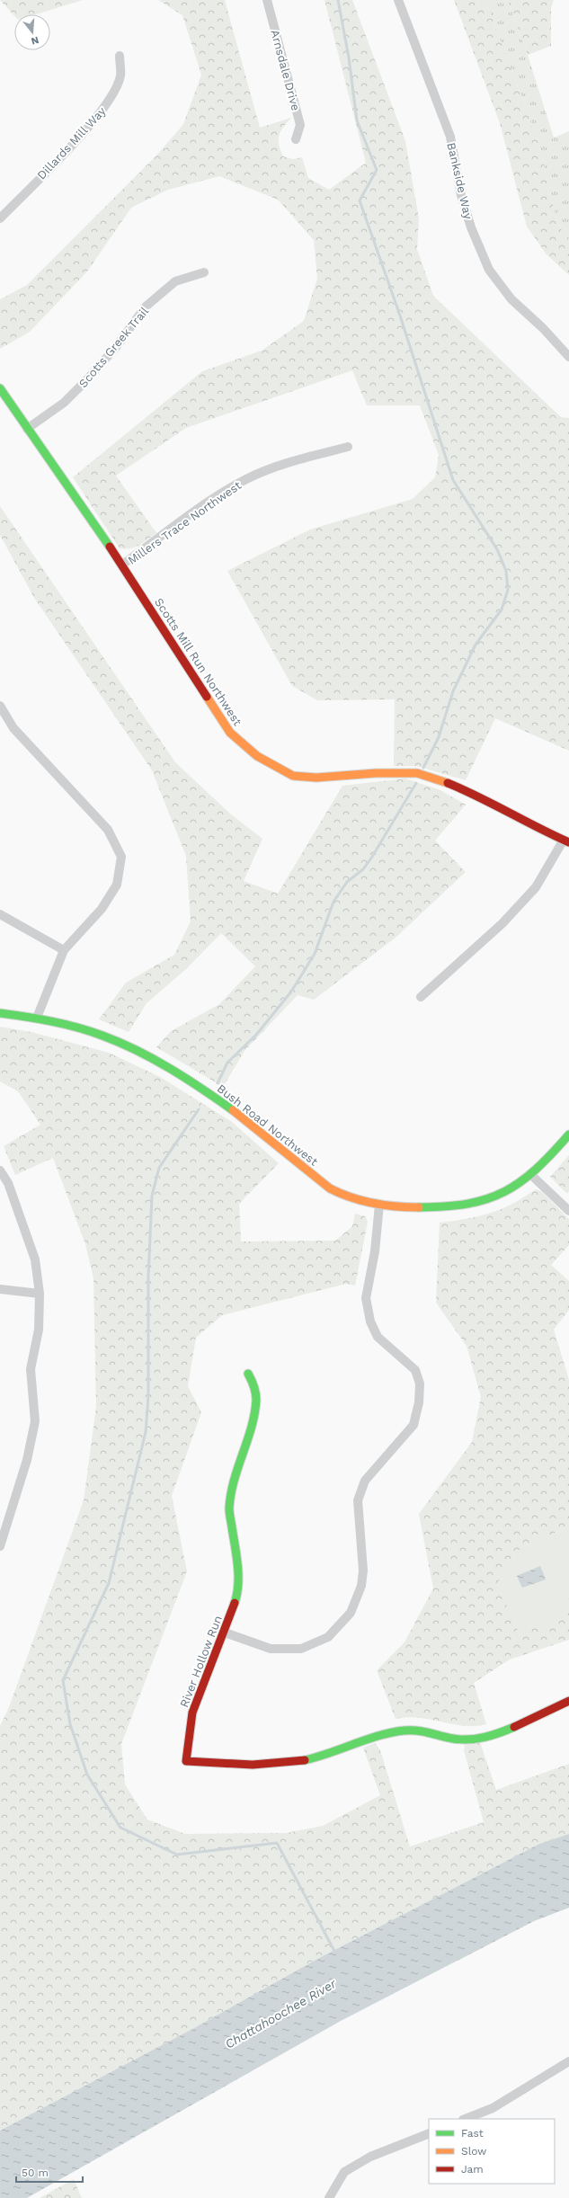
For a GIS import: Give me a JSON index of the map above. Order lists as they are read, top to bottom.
{
  "streets": {
    "street": [
      "Arnsdale Drive",
      "Dillards Mill Way",
      "Bankside Way",
      "Scotts Greek Trail",
      "Millers Trace Northwest",
      "Scotts Mill Run Northwest",
      "Bush Road Northwest",
      "River Hollow Run"
    ]
  },
  "crossings": [
    ["Scotts Greek Trail", "Scotts Mill Run Northwest"],
    ["Millers Trace Northwest", "Scotts Mill Run Northwest"]
  ],
  "water": ["Chattahoochee River"],
  "legend": ["Fast", "Slow", "Jam"],
  "scale_bar": "50 m",
  "north": "bottom"
}
